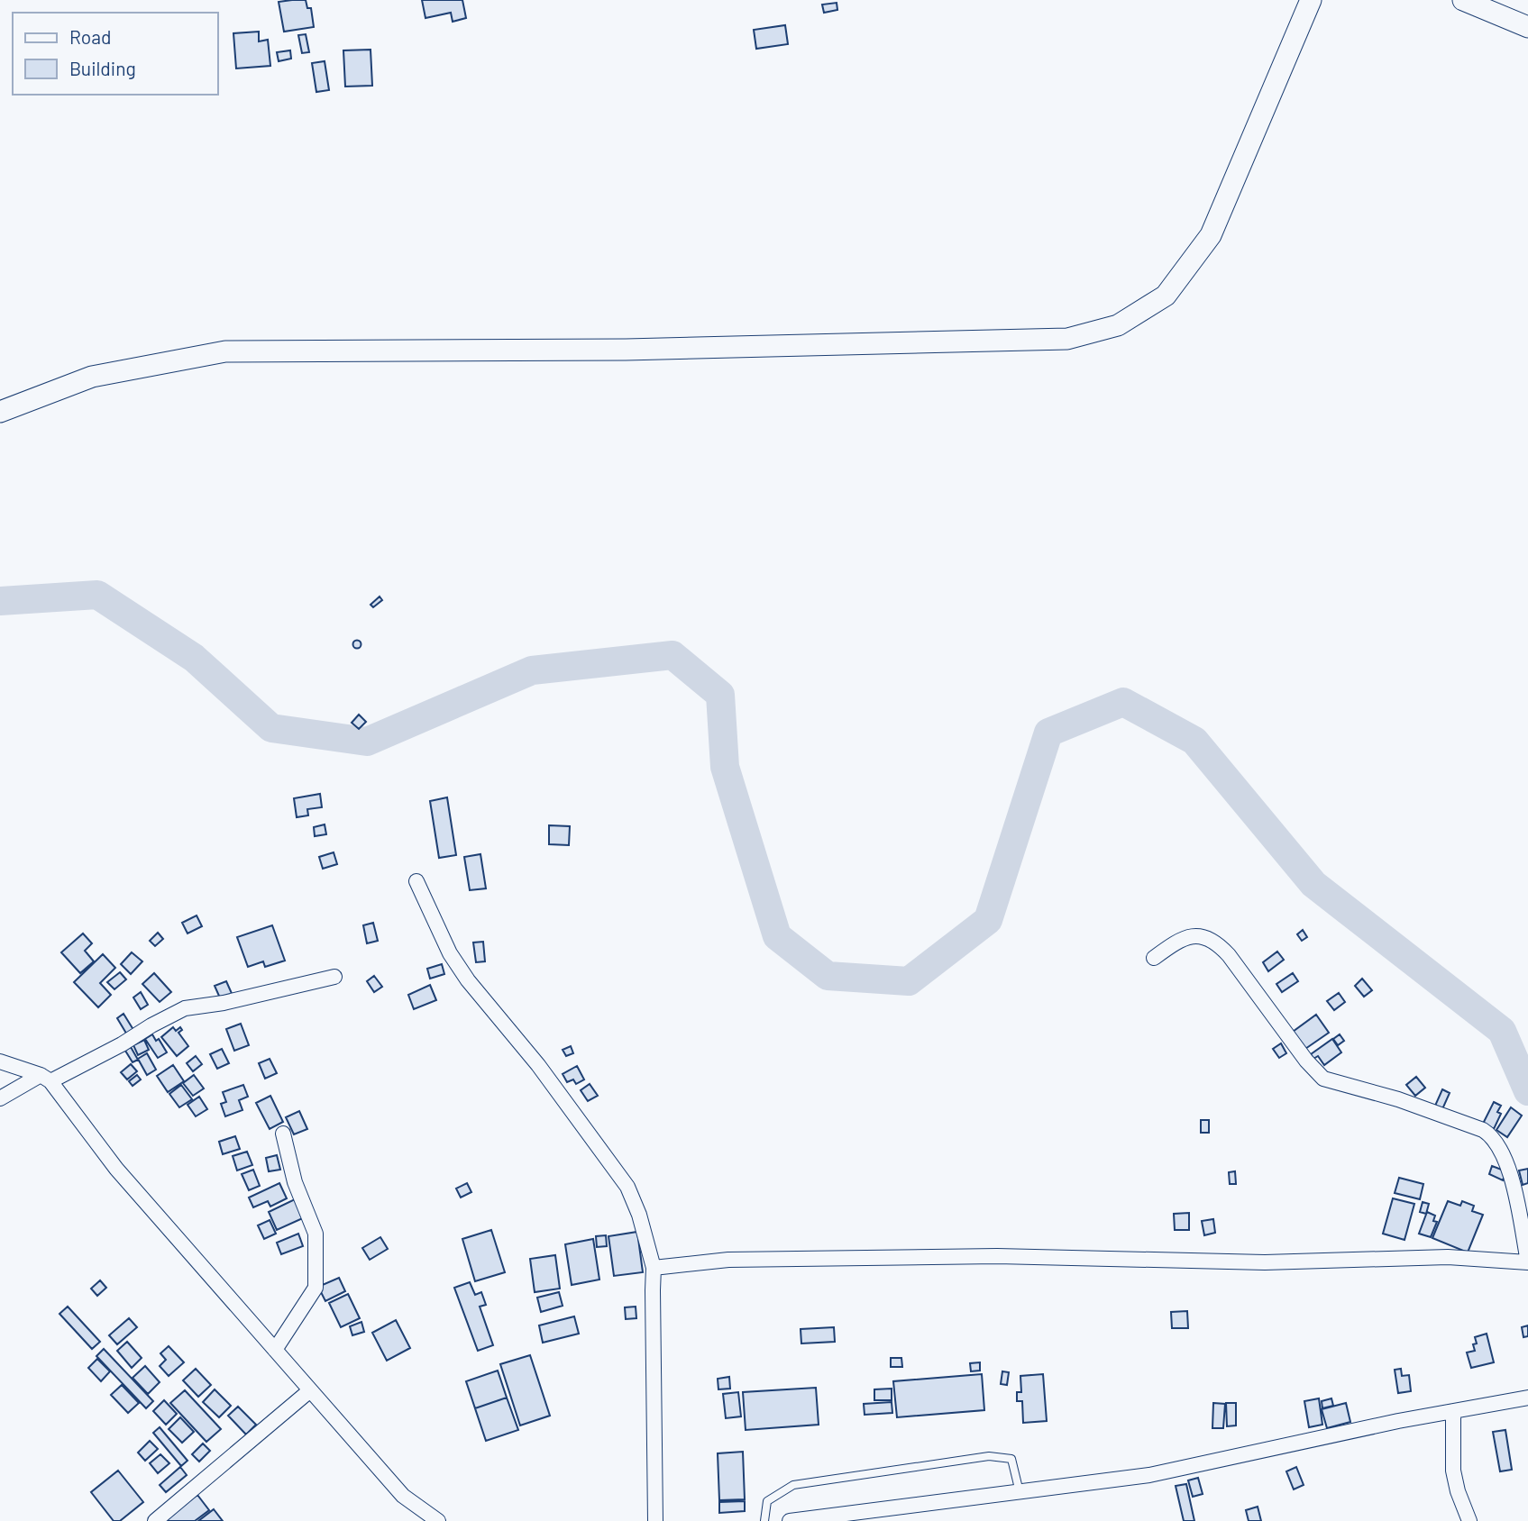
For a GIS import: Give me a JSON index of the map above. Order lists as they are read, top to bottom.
{
  "legend": ["Road", "Building"]
}
